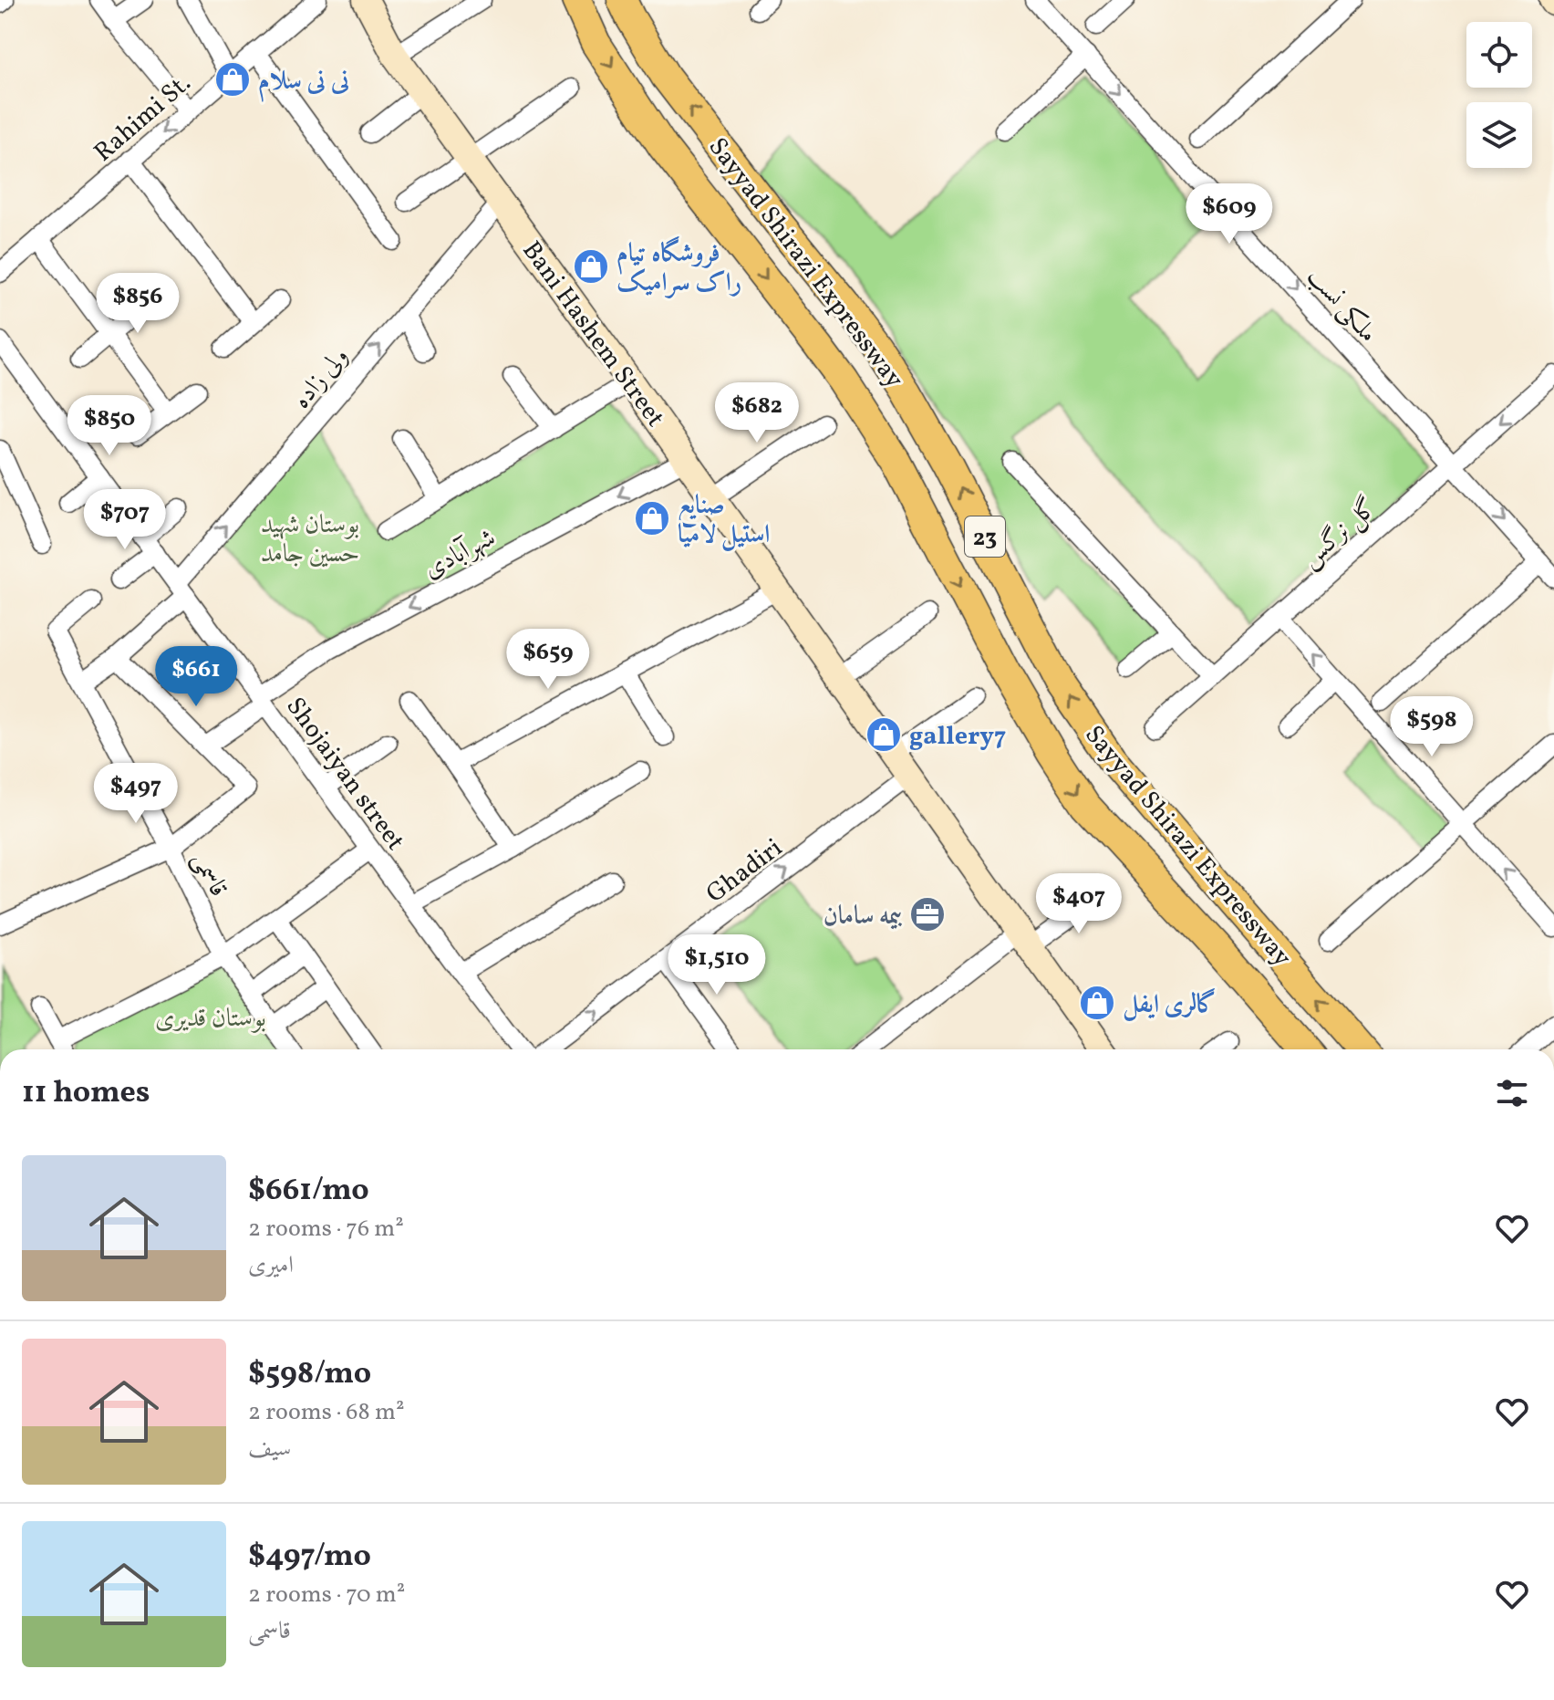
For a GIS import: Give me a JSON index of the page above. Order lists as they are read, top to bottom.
{
  "streets": {
    "highway": ["Sayyad Shirazi Expressway", "23"],
    "main road": ["Bani Hashem Street"],
    "street": [
      "Rahimi St.",
      "ملکی نسب",
      "ولی زاده",
      "گل نرگس",
      "شهرآبادی",
      "Shojaiyan street",
      "Ghadiri",
      "قاسمی"
    ]
  },
  "crossings": [
    ["ملکی نسب", "گل نرگس"],
    ["Bani Hashem Street", "ولی زاده"],
    ["Bani Hashem Street", "شهرآبادی"],
    ["Bani Hashem Street", "Ghadiri"],
    ["ولی زاده", "Shojaiyan street"],
    ["ولی زاده", "قاسمی"],
    ["شهرآبادی", "Shojaiyan street"]
  ],
  "one_way": ["ملکی نسب"],
  "parks": ["بوستان شهید حسین جامد", "بوستان قدیری"],
  "places": {
    "shop": [
      "نی نی سلام",
      "فروشگاه تیام راک سرامیک",
      "صنایع استیل لامیا",
      "gallery7",
      "گالری ایفل"
    ],
    "office": ["بیمه سامان"]
  },
  "page": {
    "price": [
      "$609",
      "$856",
      "$682",
      "$850",
      "$707",
      "$659",
      "$661",
      "$598",
      "$497",
      "$407",
      "$1,510"
    ],
    "heading": "11 homes",
    "list": [
      {
        "name": "$661/mo",
        "note": "2 rooms · 76 m² · امیری"
      },
      {
        "name": "$598/mo",
        "note": "2 rooms · 68 m² · سیف"
      },
      {
        "name": "$497/mo",
        "note": "2 rooms · 70 m² · قاسمی"
      }
    ]
  }
}
